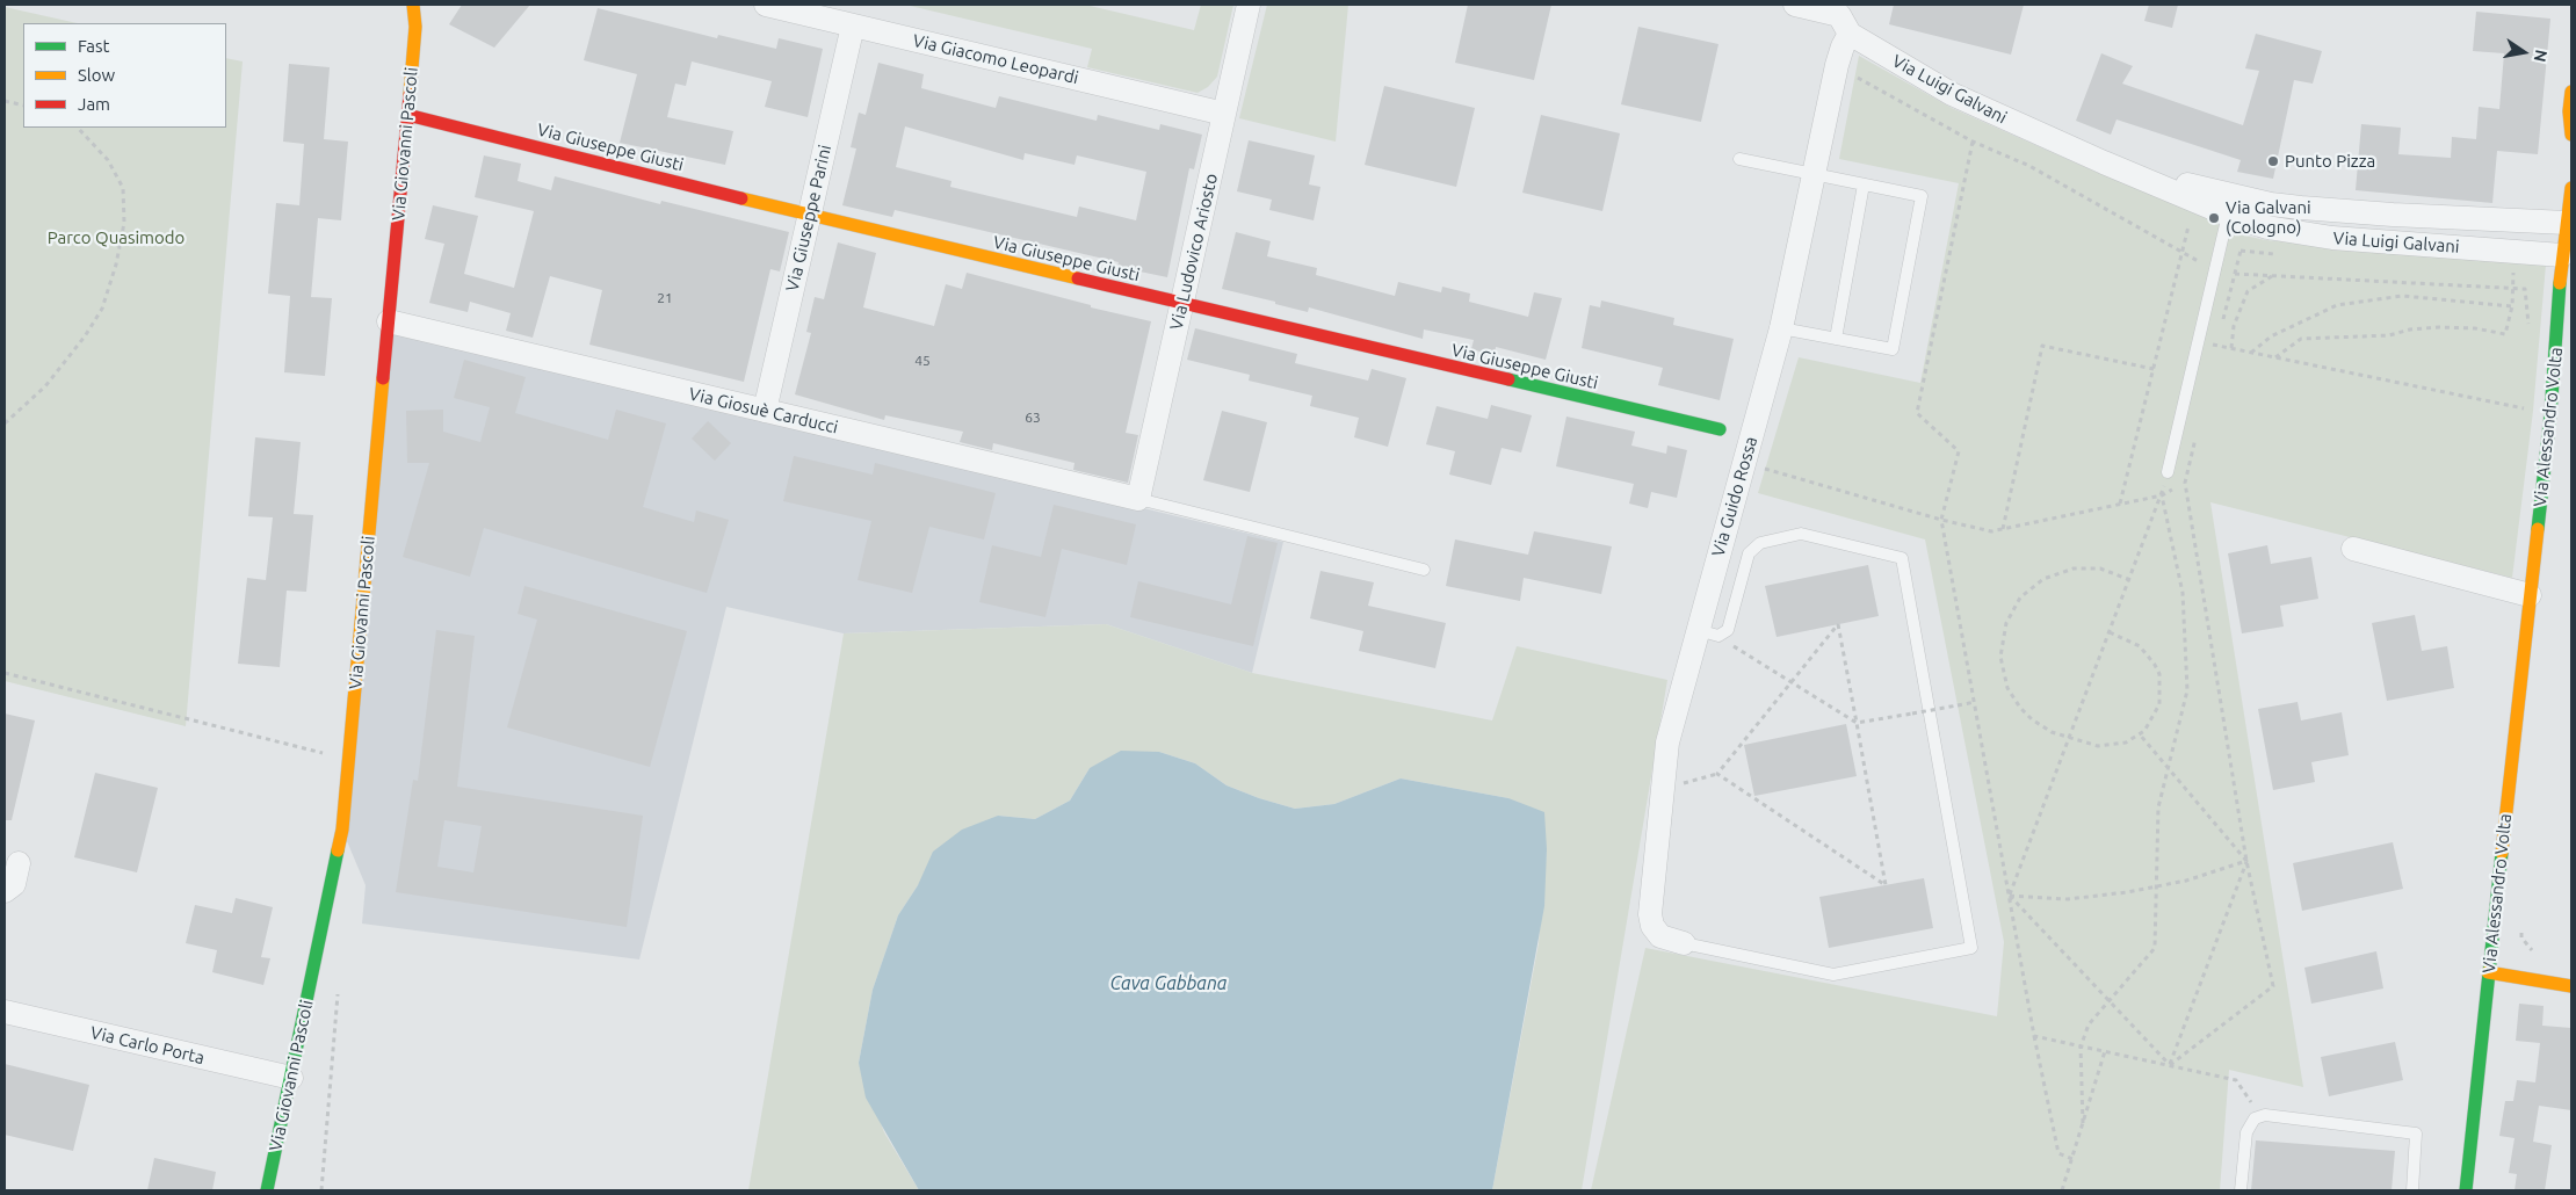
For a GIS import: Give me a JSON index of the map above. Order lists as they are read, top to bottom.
{
  "streets": {
    "street": [
      "Via Giacomo Leopardi",
      "Via Luigi Galvani",
      "Via Giovanni Pascoli",
      "Via Giuseppe Giusti",
      "Via Giuseppe Parini",
      "Via Ludovico Ariosto",
      "Via Giosuè Carducci",
      "Via Alessandro Volta",
      "Via Guido Rossa",
      "Via Carlo Porta"
    ]
  },
  "crossings": [
    ["Via Giacomo Leopardi", "Via Giuseppe Parini"],
    ["Via Giacomo Leopardi", "Via Ludovico Ariosto"],
    ["Via Luigi Galvani", "Via Alessandro Volta"],
    ["Via Luigi Galvani", "Via Guido Rossa"],
    ["Via Giovanni Pascoli", "Via Giuseppe Giusti"],
    ["Via Giovanni Pascoli", "Via Giosuè Carducci"],
    ["Via Giovanni Pascoli", "Via Carlo Porta"],
    ["Via Giuseppe Giusti", "Via Giuseppe Parini"],
    ["Via Giuseppe Giusti", "Via Ludovico Ariosto"],
    ["Via Giuseppe Parini", "Via Giosuè Carducci"],
    ["Via Ludovico Ariosto", "Via Giosuè Carducci"]
  ],
  "water": ["Cava Gabbana"],
  "parks": ["Parco Quasimodo"],
  "places": ["Punto Pizza", "Via Galvani (Cologno)"],
  "house_numbers": ["21", "45", "63"],
  "legend": ["Fast", "Slow", "Jam"],
  "north": "right"
}
